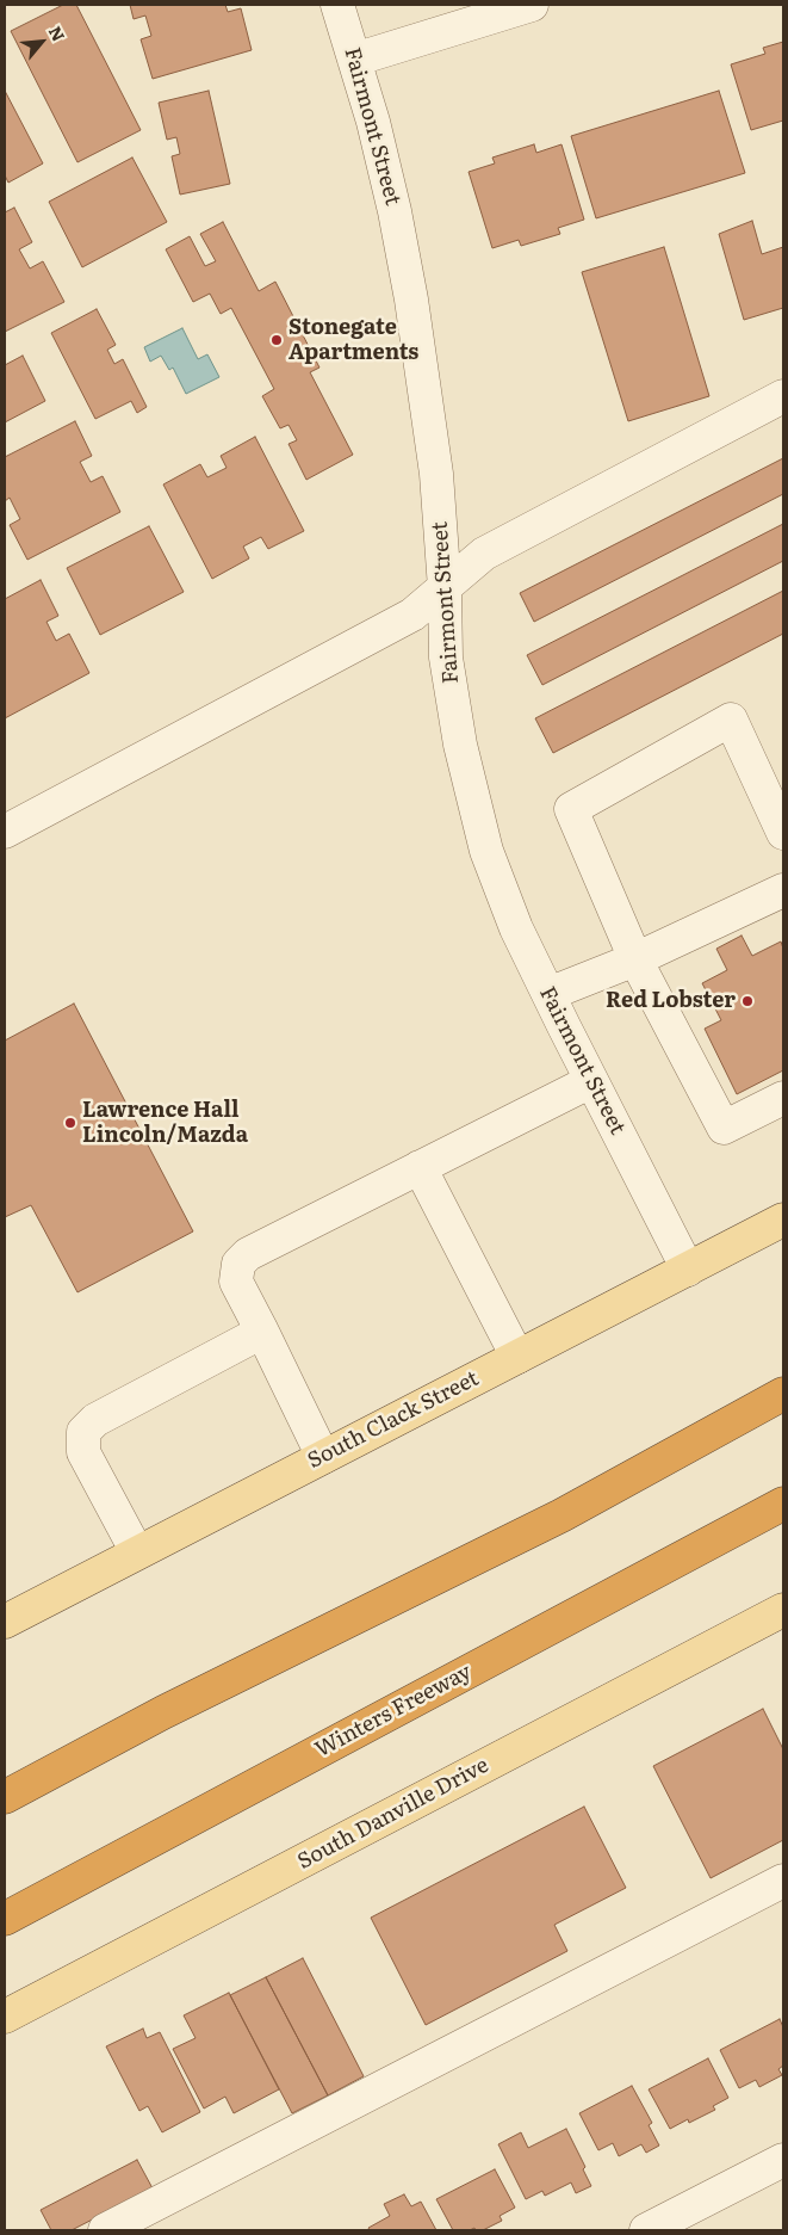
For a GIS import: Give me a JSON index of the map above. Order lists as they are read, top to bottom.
{
  "streets": {
    "highway": ["Winters Freeway"],
    "main road": ["South Clack Street", "South Danville Drive"],
    "street": ["Fairmont Street"]
  },
  "crossings": [
    ["Fairmont Street", "South Clack Street"]
  ],
  "places": ["Stonegate Apartments", "Red Lobster", "Lawrence Hall Lincoln/Mazda"],
  "north": "top right"
}
